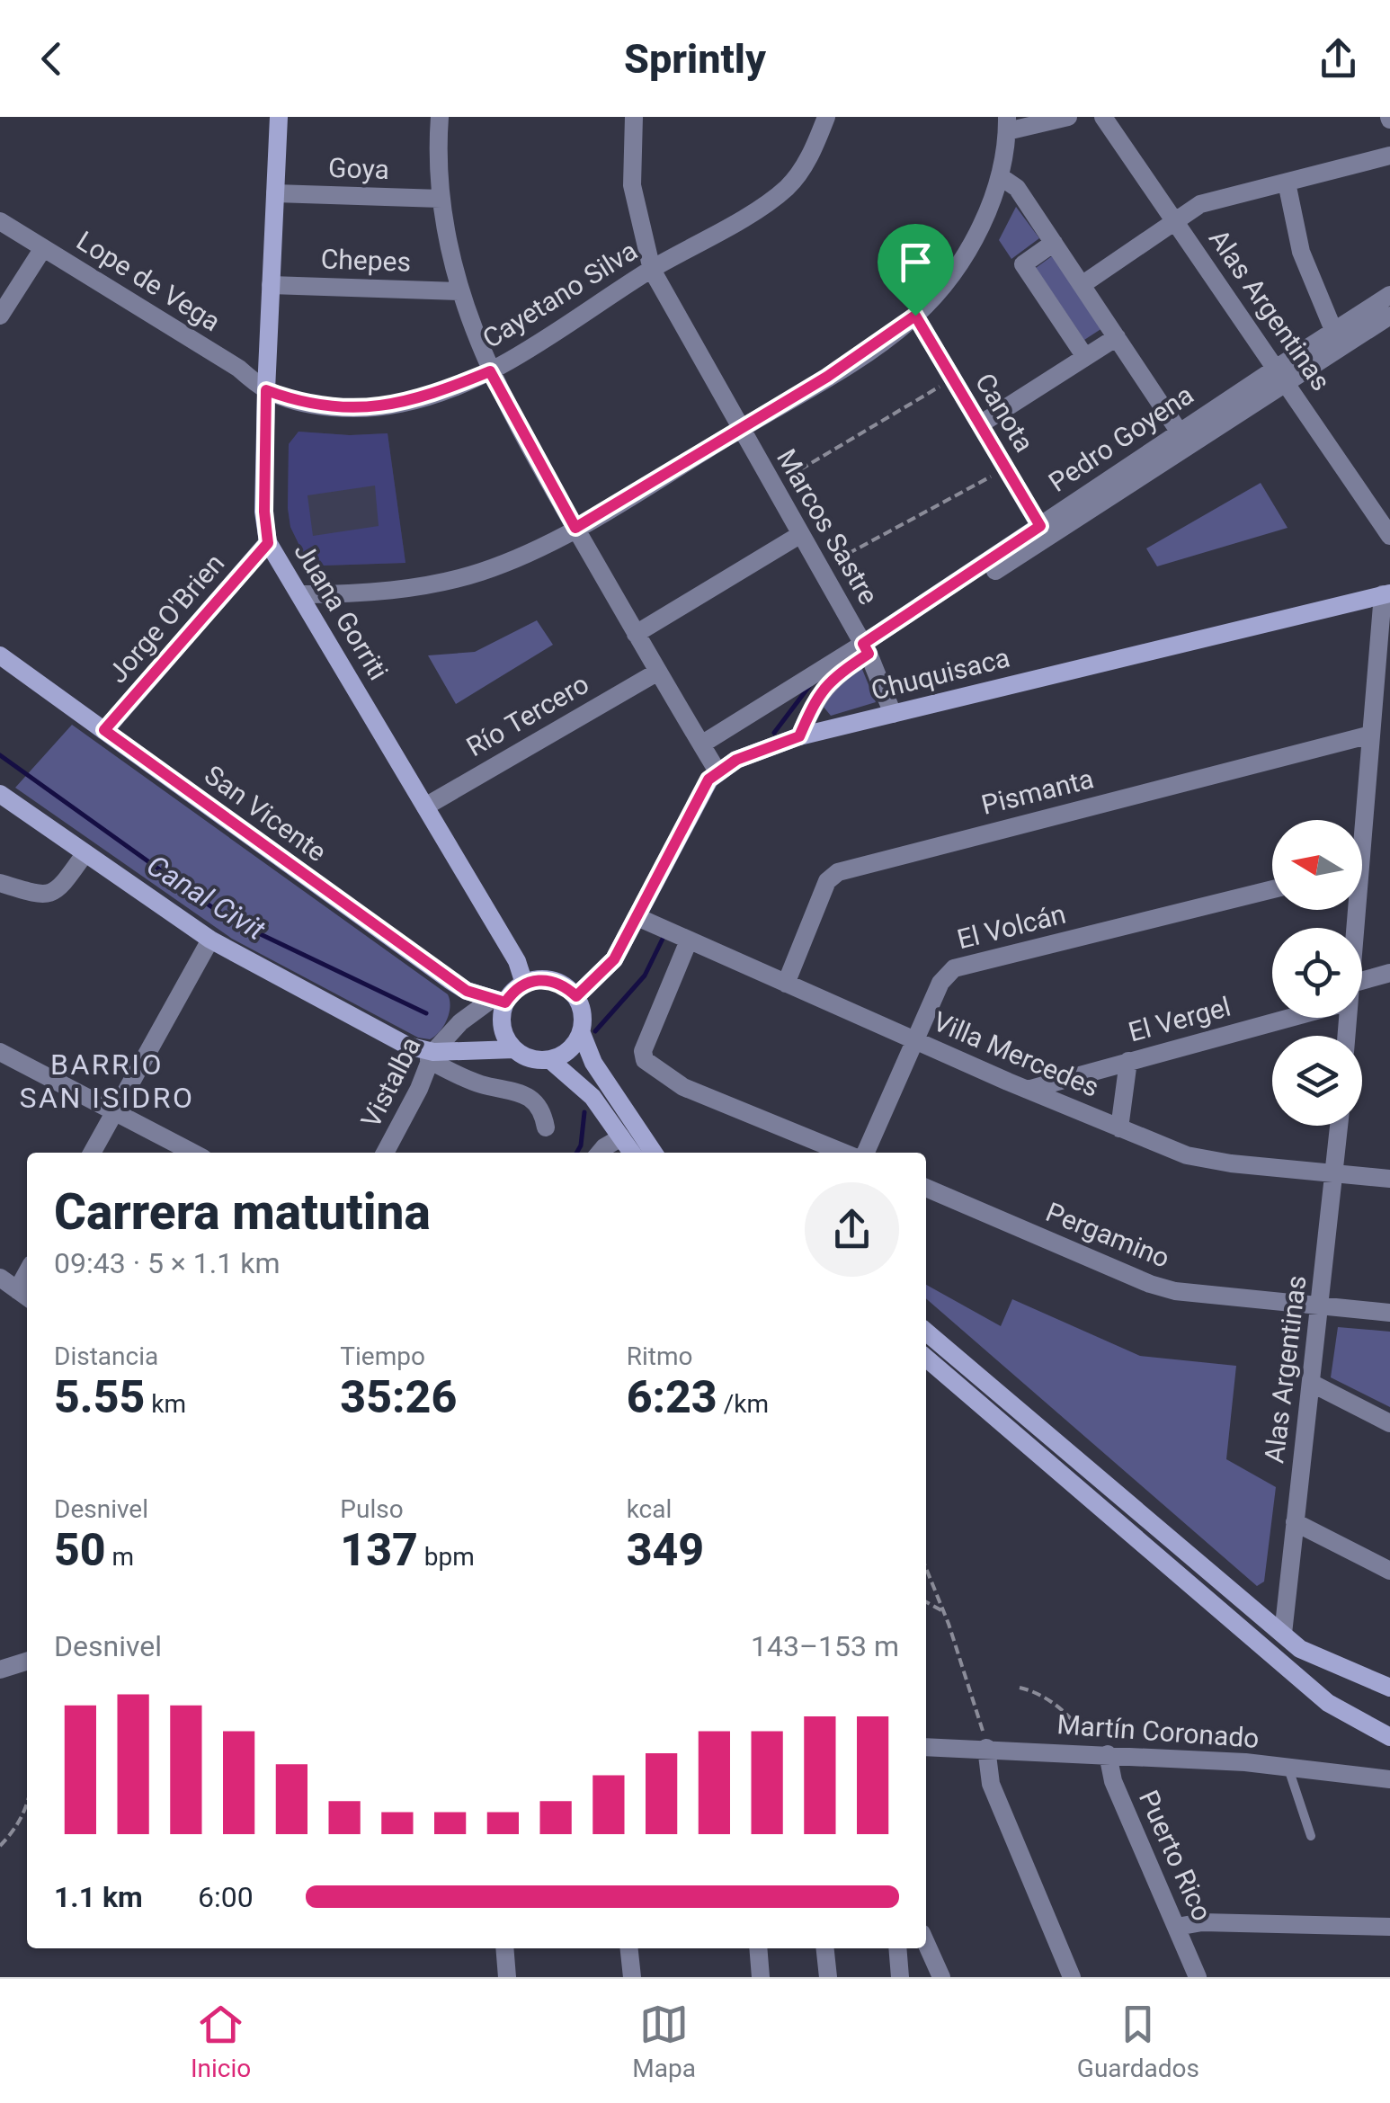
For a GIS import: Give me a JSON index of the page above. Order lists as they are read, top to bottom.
{
  "streets": {
    "main road": ["Juana Gorriti", "Chuquisaca", "San Vicente"],
    "street": [
      "Goya",
      "Chepes",
      "Lope de Vega",
      "Cayetano Silva",
      "Alas Argentinas",
      "Canota",
      "Pedro Goyena",
      "Marcos Sastre",
      "Jorge O'Brien",
      "Río Tercero",
      "Pismanta",
      "El Volcán",
      "El Vergel",
      "Villa Mercedes",
      "Vistalba",
      "Pergamino",
      "Martín Coronado",
      "Puerto Rico"
    ]
  },
  "crossings": [
    ["Goya", "Juana Gorriti"],
    ["Chepes", "Juana Gorriti"],
    ["Lope de Vega", "Cayetano Silva"],
    ["Lope de Vega", "Juana Gorriti"],
    ["Cayetano Silva", "Marcos Sastre"],
    ["Cayetano Silva", "Juana Gorriti"],
    ["Alas Argentinas", "Pedro Goyena"],
    ["Alas Argentinas", "Villa Mercedes"],
    ["Alas Argentinas", "Pergamino"],
    ["Canota", "Pedro Goyena"],
    ["Pedro Goyena", "Marcos Sastre"],
    ["Pedro Goyena", "Chuquisaca"],
    ["Marcos Sastre", "Chuquisaca"],
    ["Juana Gorriti", "Jorge O'Brien"],
    ["Juana Gorriti", "Chuquisaca"],
    ["Juana Gorriti", "Río Tercero"],
    ["Juana Gorriti", "San Vicente"],
    ["Juana Gorriti", "Vistalba"],
    ["Jorge O'Brien", "San Vicente"],
    ["Chuquisaca", "San Vicente"],
    ["Chuquisaca", "Villa Mercedes"],
    ["Chuquisaca", "Vistalba"],
    ["Pismanta", "Villa Mercedes"],
    ["San Vicente", "Vistalba"],
    ["El Volcán", "Villa Mercedes"],
    ["El Vergel", "Villa Mercedes"],
    ["Martín Coronado", "Puerto Rico"]
  ],
  "districts": ["BARRIO SAN ISIDRO"],
  "water": ["Canal Civit"],
  "north": "left",
  "page": {
    "header": "Sprintly",
    "heading": ["Carrera matutina", "09:43 · 5 × 1.1 km"],
    "stats": [
      ["Distancia", "5.55 km"],
      ["Tiempo", "35:26"],
      ["Ritmo", "6:23 /km"],
      ["Desnivel", "50 m"],
      ["Pulso", "137 bpm"],
      ["kcal", "349"]
    ],
    "chart": ["Desnivel", "143–153 m"],
    "list": [
      {
        "name": "1.1 km",
        "note": "6:00"
      }
    ],
    "tabs": ["Inicio", "Mapa", "Guardados"]
  }
}
